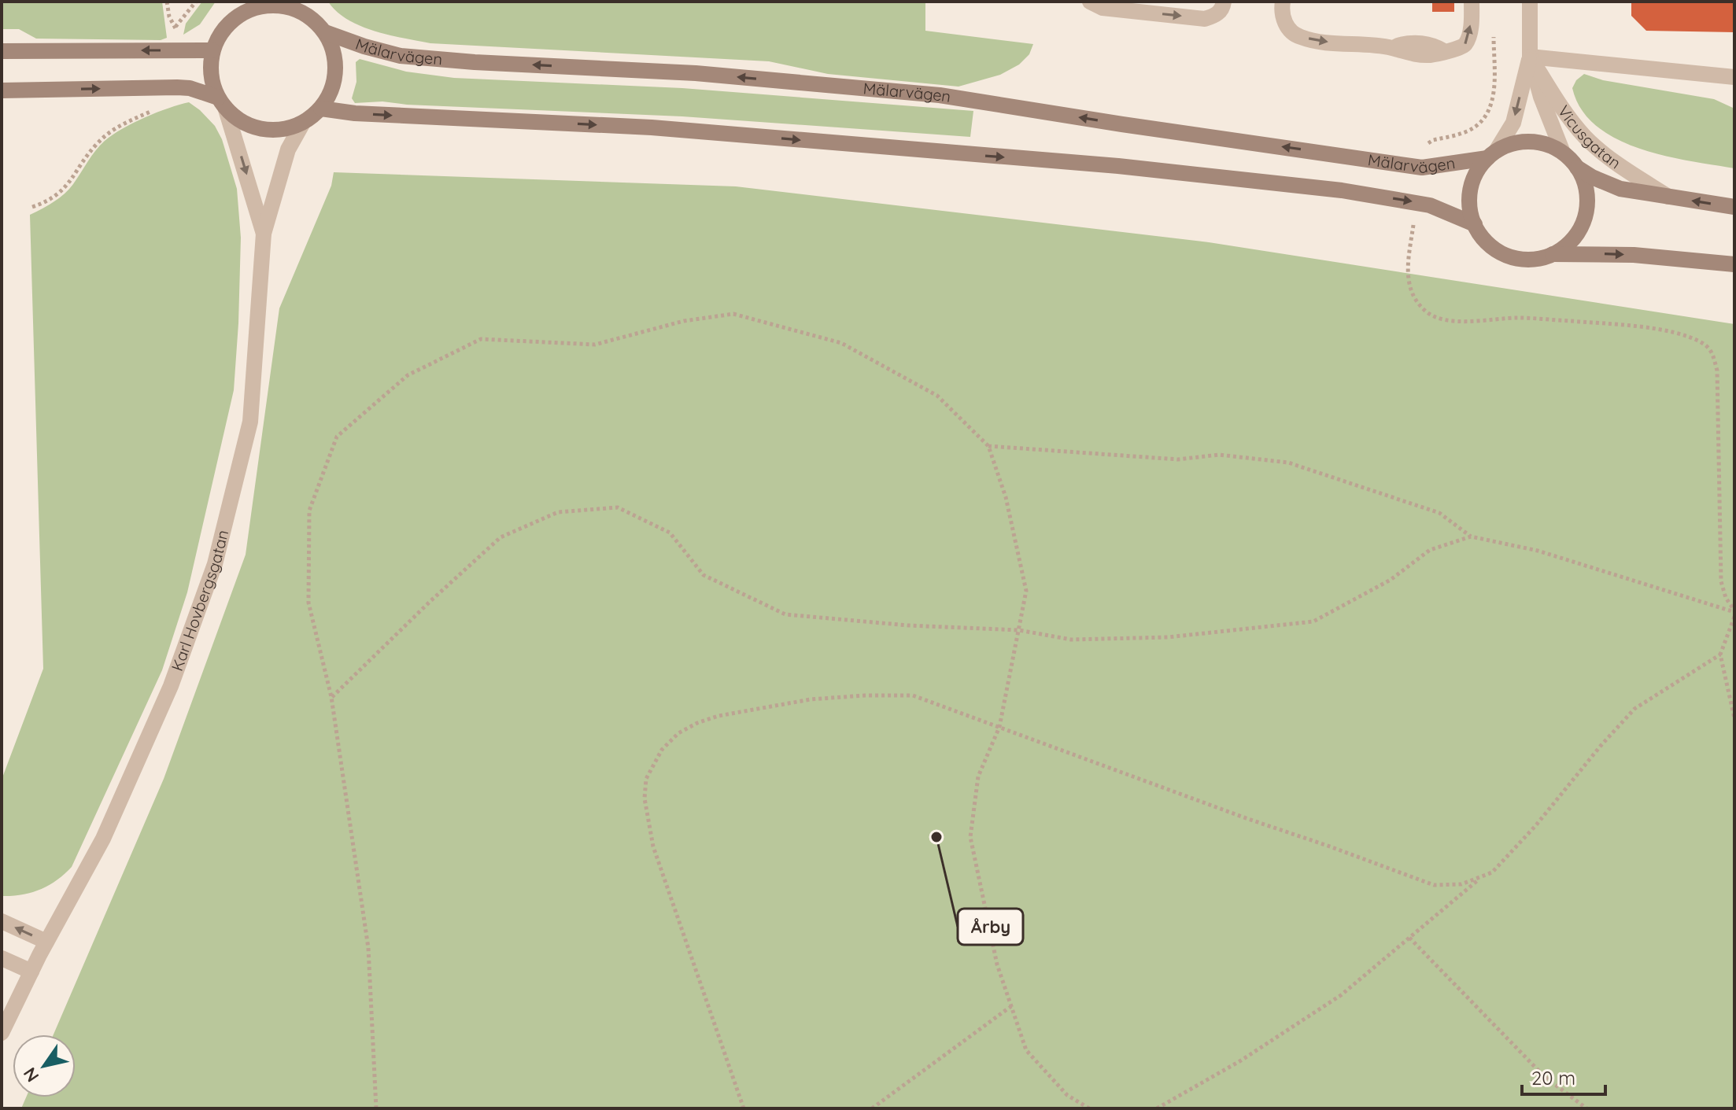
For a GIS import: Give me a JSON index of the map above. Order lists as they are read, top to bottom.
{
  "streets": {
    "main road": ["Mälarvägen"],
    "street": ["Vicusgatan", "Karl Hovbergsgatan"]
  },
  "crossings": [
    ["Mälarvägen", "Vicusgatan"],
    ["Mälarvägen", "Karl Hovbergsgatan"]
  ],
  "places": ["Årby"],
  "scale_bar": "20 m",
  "north": "bottom left"
}
